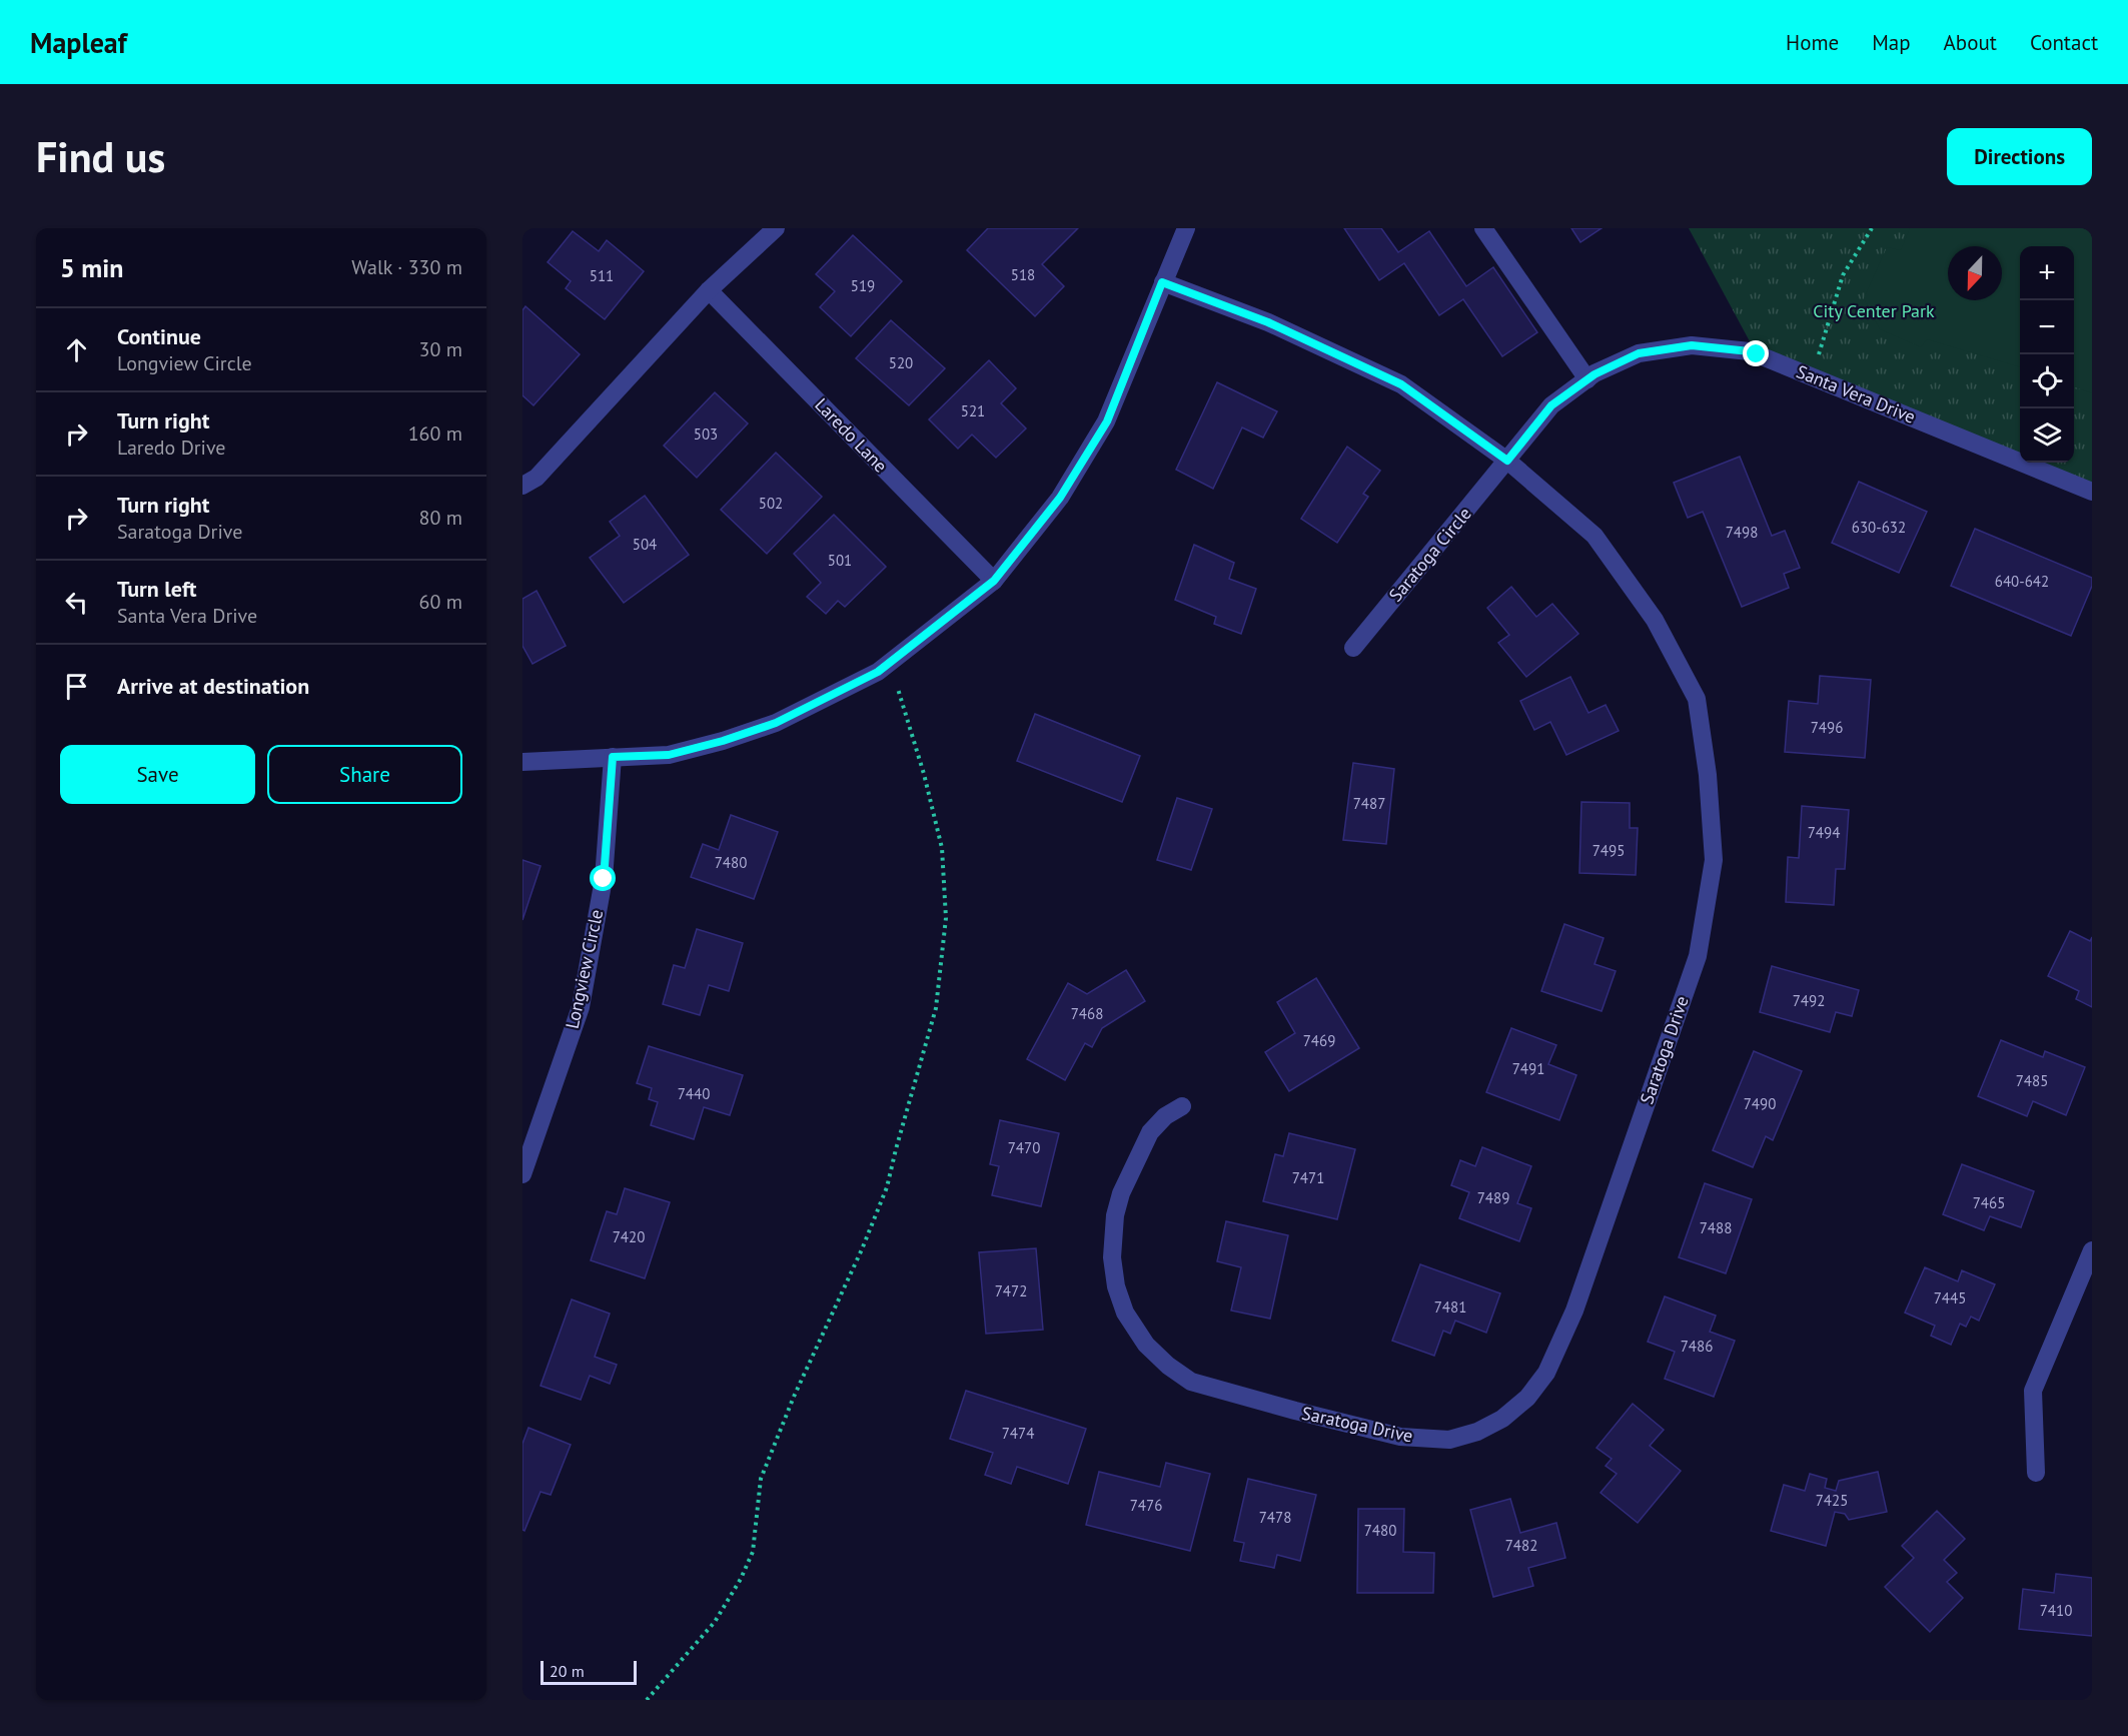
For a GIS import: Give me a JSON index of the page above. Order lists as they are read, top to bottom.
{
  "streets": {
    "street": [
      "Santa Vera Drive",
      "Laredo Lane",
      "Saratoga Circle",
      "Longview Circle",
      "Saratoga Drive"
    ]
  },
  "crossings": [
    ["Santa Vera Drive", "Saratoga Circle"],
    ["Santa Vera Drive", "Saratoga Drive"],
    ["Saratoga Circle", "Saratoga Drive"]
  ],
  "parks": ["City Center Park"],
  "house_numbers": [
    "518",
    "511",
    "519",
    "520",
    "521",
    "503",
    "502",
    "630-632",
    "7498",
    "504",
    "501",
    "640-642",
    "7496",
    "7487",
    "7494",
    "7495",
    "7480",
    "7492",
    "7468",
    "7469",
    "7491",
    "7485",
    "7440",
    "7490",
    "7470",
    "7471",
    "7489",
    "7465",
    "7488",
    "7420",
    "7472",
    "7445",
    "7481",
    "7486",
    "7474",
    "7425",
    "7476",
    "7478",
    "7480",
    "7482",
    "7410"
  ],
  "scale_bar": "20 m",
  "north": "bottom",
  "page": {
    "header": "Mapleaf",
    "nav": [
      "Home",
      "Map",
      "About",
      "Contact"
    ],
    "buttons": [
      "Directions",
      ["Save", "Share"]
    ],
    "title": "Find us",
    "heading": ["5 min", "Walk · 330 m"],
    "map_buttons": ["+", "−"],
    "list": [
      ["Continue", "Longview Circle", "30 m"],
      ["Turn right", "Laredo Drive", "160 m"],
      ["Turn right", "Saratoga Drive", "80 m"],
      ["Turn left", "Santa Vera Drive", "60 m"],
      "Arrive at destination"
    ],
    "scale": "20 m"
  }
}
